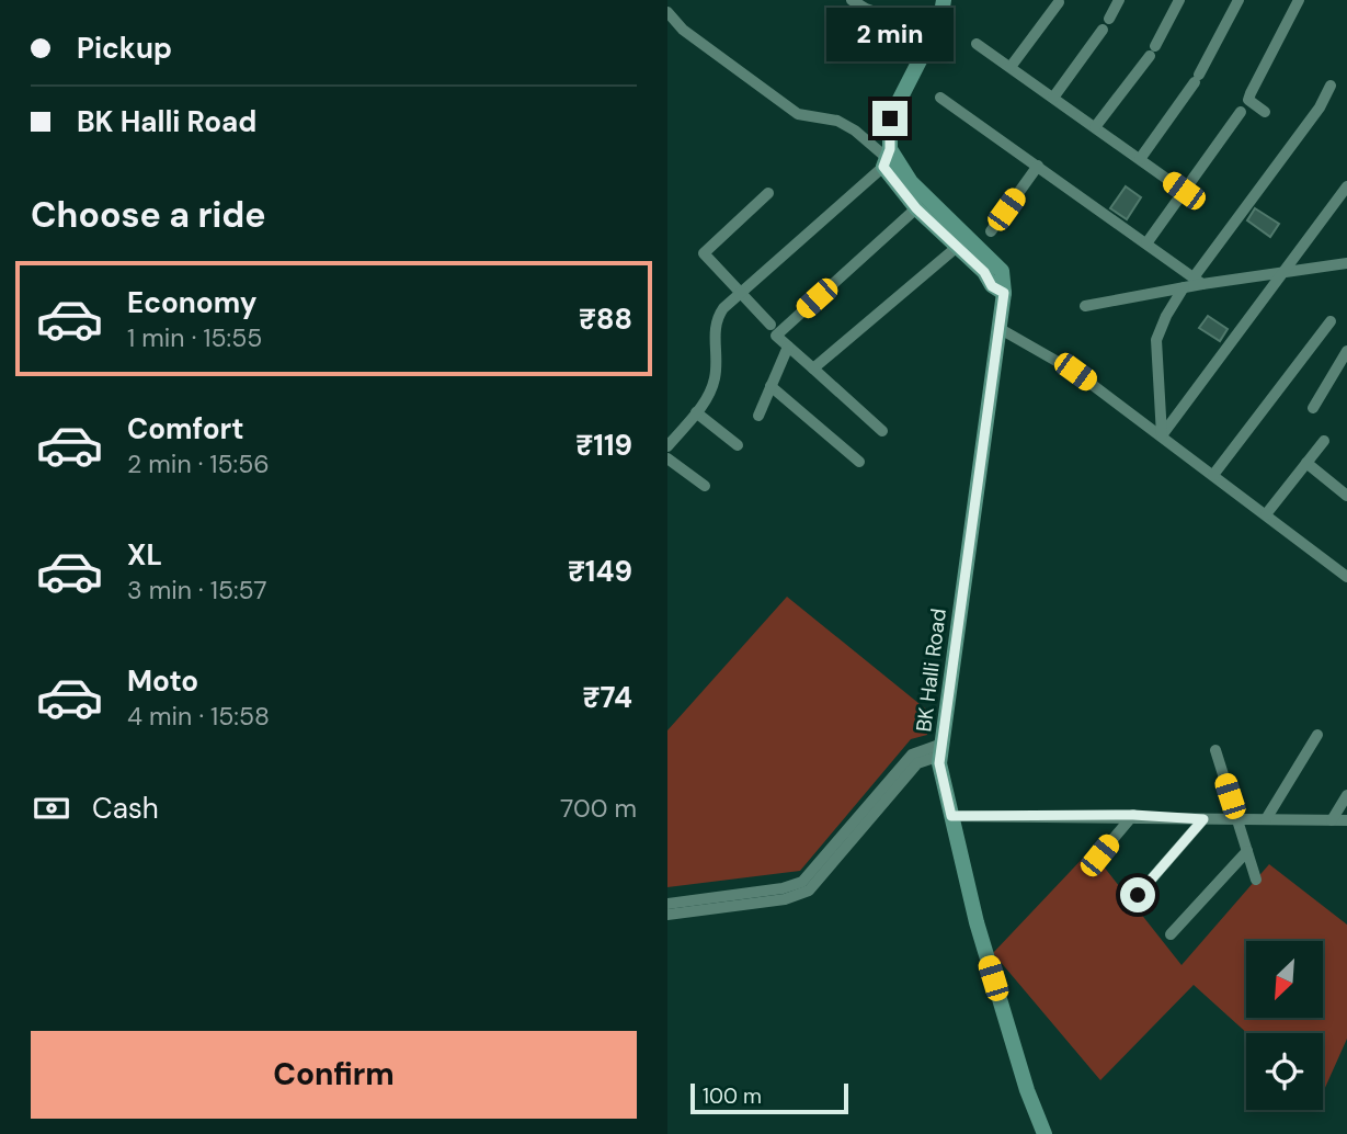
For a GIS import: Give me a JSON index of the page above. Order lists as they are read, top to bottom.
{
  "streets": {
    "main road": ["BK Halli Road"]
  },
  "scale_bar": "100 m",
  "north": "bottom left",
  "page": {
    "banner": ["Pickup", "BK Halli Road"],
    "bubble": "2 min",
    "heading": "Choose a ride",
    "list": [
      {
        "name": "Economy",
        "note": "1 min · 15:55",
        "value": "₹88"
      },
      {
        "name": "Comfort",
        "note": "2 min · 15:56",
        "value": "₹119"
      },
      {
        "name": "XL",
        "note": "3 min · 15:57",
        "value": "₹149"
      },
      {
        "name": "Moto",
        "note": "4 min · 15:58",
        "value": "₹74"
      }
    ],
    "pay": ["Cash", "700 m"],
    "buttons": "Confirm",
    "scale": "100 m"
  }
}
